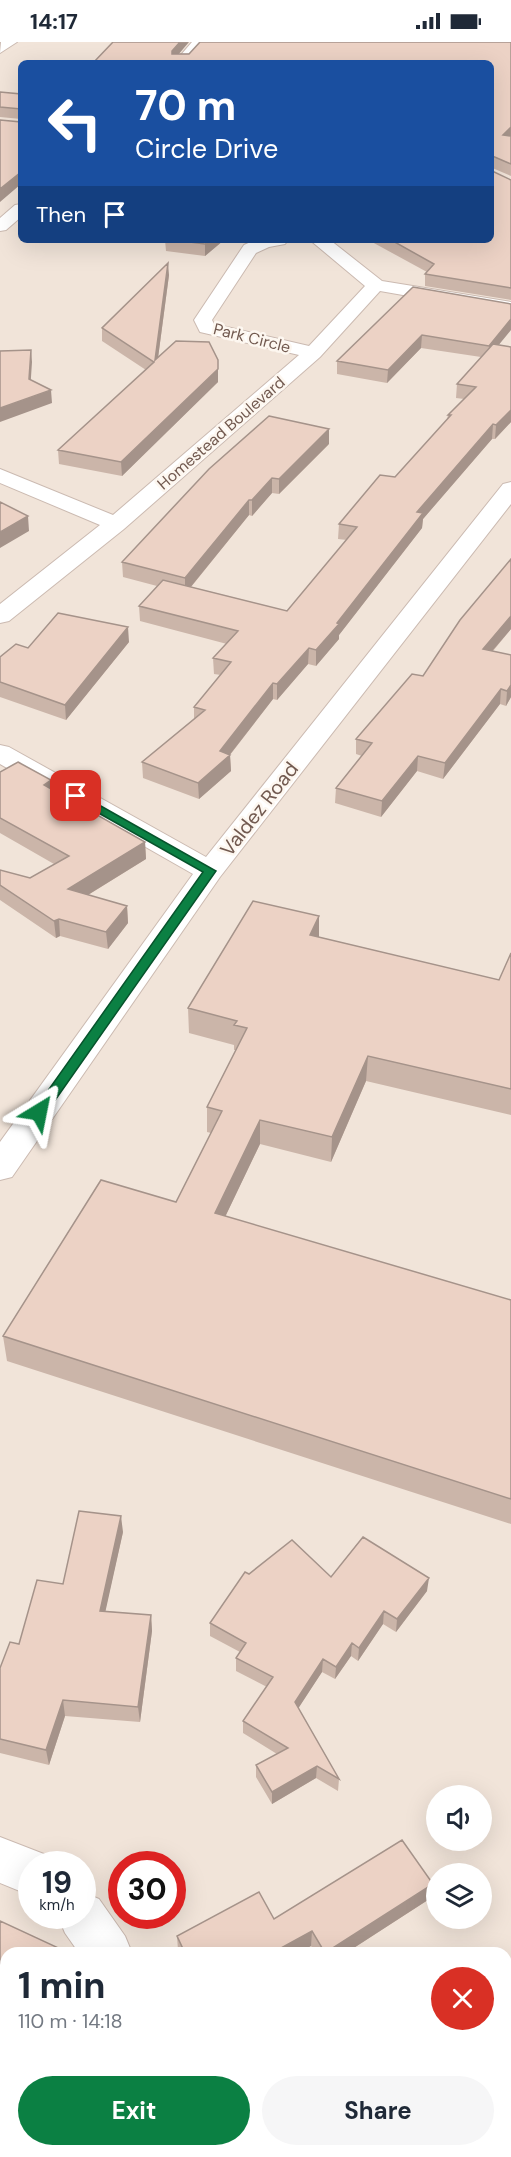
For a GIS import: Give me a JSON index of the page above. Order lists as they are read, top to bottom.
{
  "streets": {
    "street": ["Park Circle", "Homestead Boulevard", "Valdez Road"]
  },
  "crossings": [
    ["Park Circle", "Homestead Boulevard"]
  ],
  "page": {
    "status": "14:17",
    "turn": ["70 m", "Circle Drive"],
    "then": "Then",
    "speed": "19 km/h",
    "limit": "30",
    "heading": ["1 min", "110 m · 14:18"],
    "buttons": ["Exit", "Share"]
  }
}
